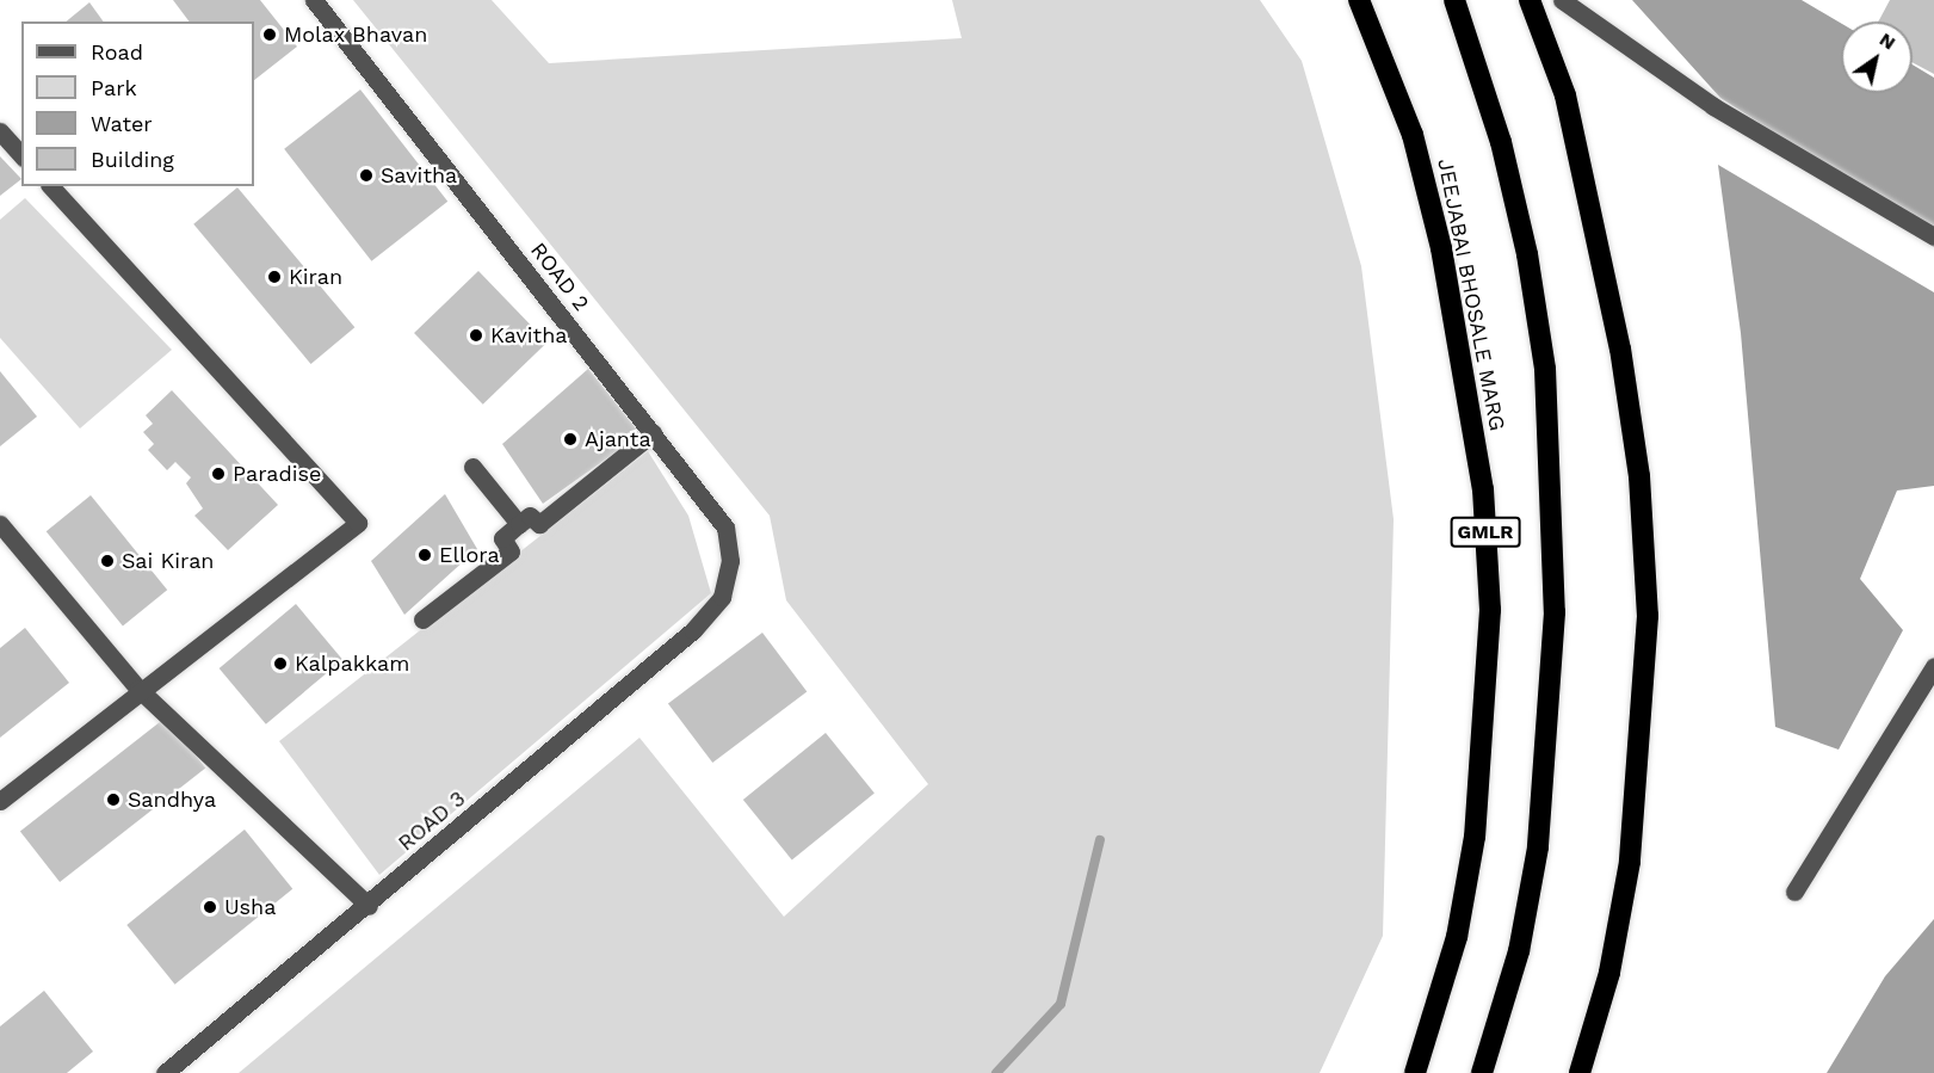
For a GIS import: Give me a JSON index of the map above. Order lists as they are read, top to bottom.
{
  "streets": {
    "highway": ["JEEJABAI BHOSALE MARG", "GMLR"],
    "street": ["ROAD 2", "ROAD 3"]
  },
  "crossings": [
    ["ROAD 2", "ROAD 3"]
  ],
  "places": [
    "Molax Bhavan",
    "Savitha",
    "Kiran",
    "Kavitha",
    "Ajanta",
    "Paradise",
    "Ellora",
    "Sai Kiran",
    "Kalpakkam",
    "Sandhya",
    "Usha"
  ],
  "legend": [
    "Road",
    "Park",
    "Water",
    "Building"
  ],
  "north": "top right"
}
